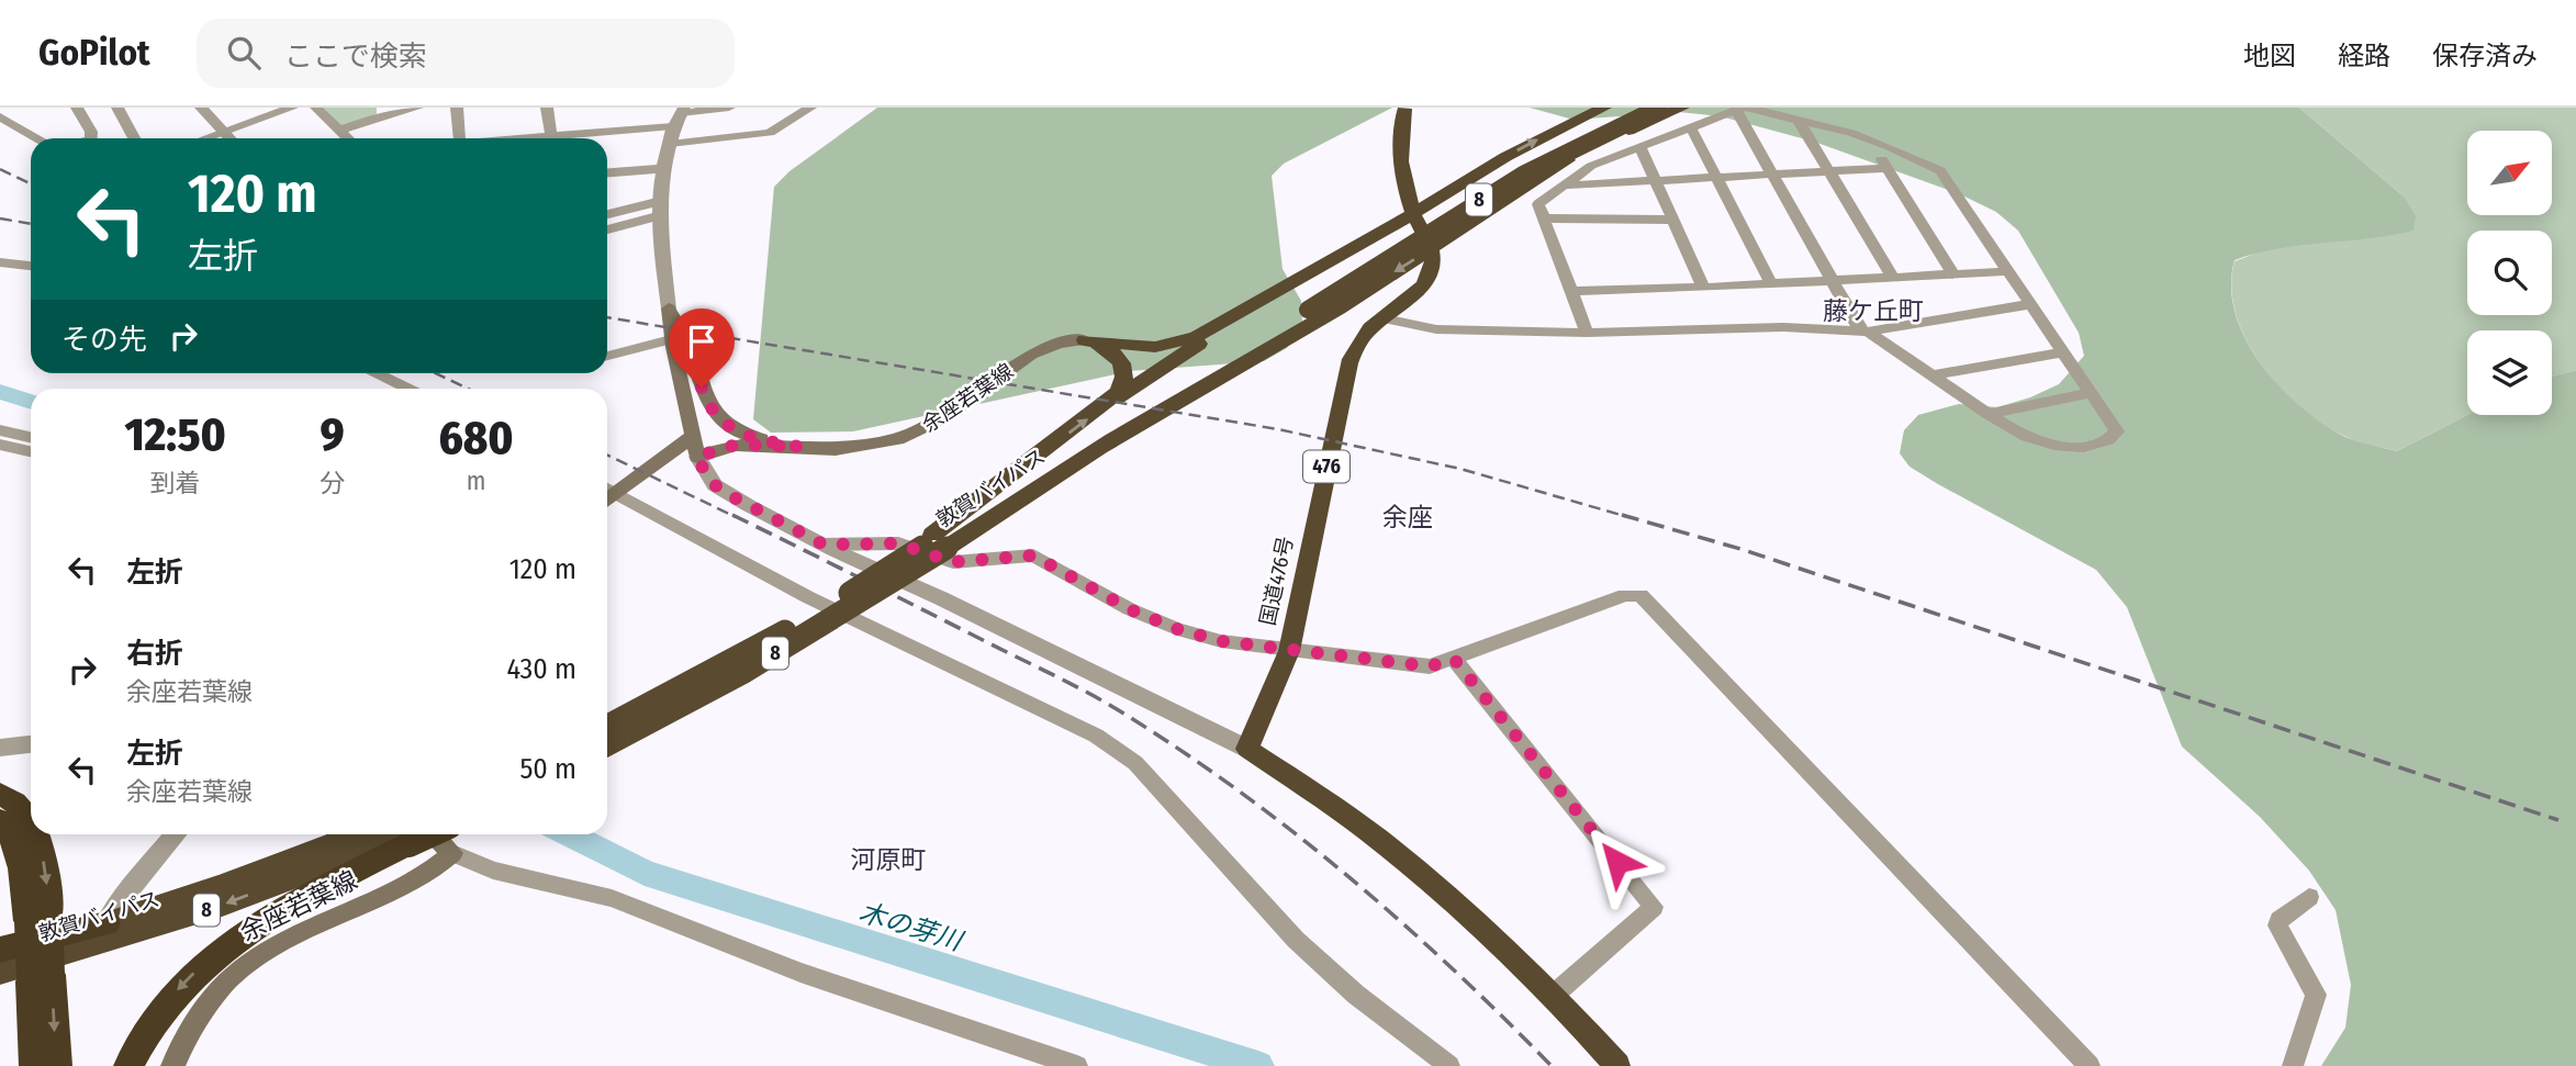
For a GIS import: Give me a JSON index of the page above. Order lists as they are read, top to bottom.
{
  "streets": {
    "highway": [
      "8",
      "476",
      "敦賀バイパス",
      "国道476号"
    ],
    "main road": ["余座若葉線"]
  },
  "districts": ["藤ケ丘町", "余座", "河原町"],
  "water": ["木の芽川"],
  "north": "top right",
  "page": {
    "header": "GoPilot",
    "search": "ここで検索",
    "nav": ["地図", "経路", "保存済み"],
    "turn": ["120 m", "左折"],
    "then": "その先",
    "eta": [
      "12:50",
      "到着",
      "9",
      "分",
      "680",
      "m"
    ],
    "list": [
      {
        "name": "左折",
        "value": "120 m"
      },
      {
        "name": "右折",
        "note": "余座若葉線",
        "value": "430 m"
      },
      {
        "name": "左折",
        "note": "余座若葉線",
        "value": "50 m"
      }
    ]
  }
}
